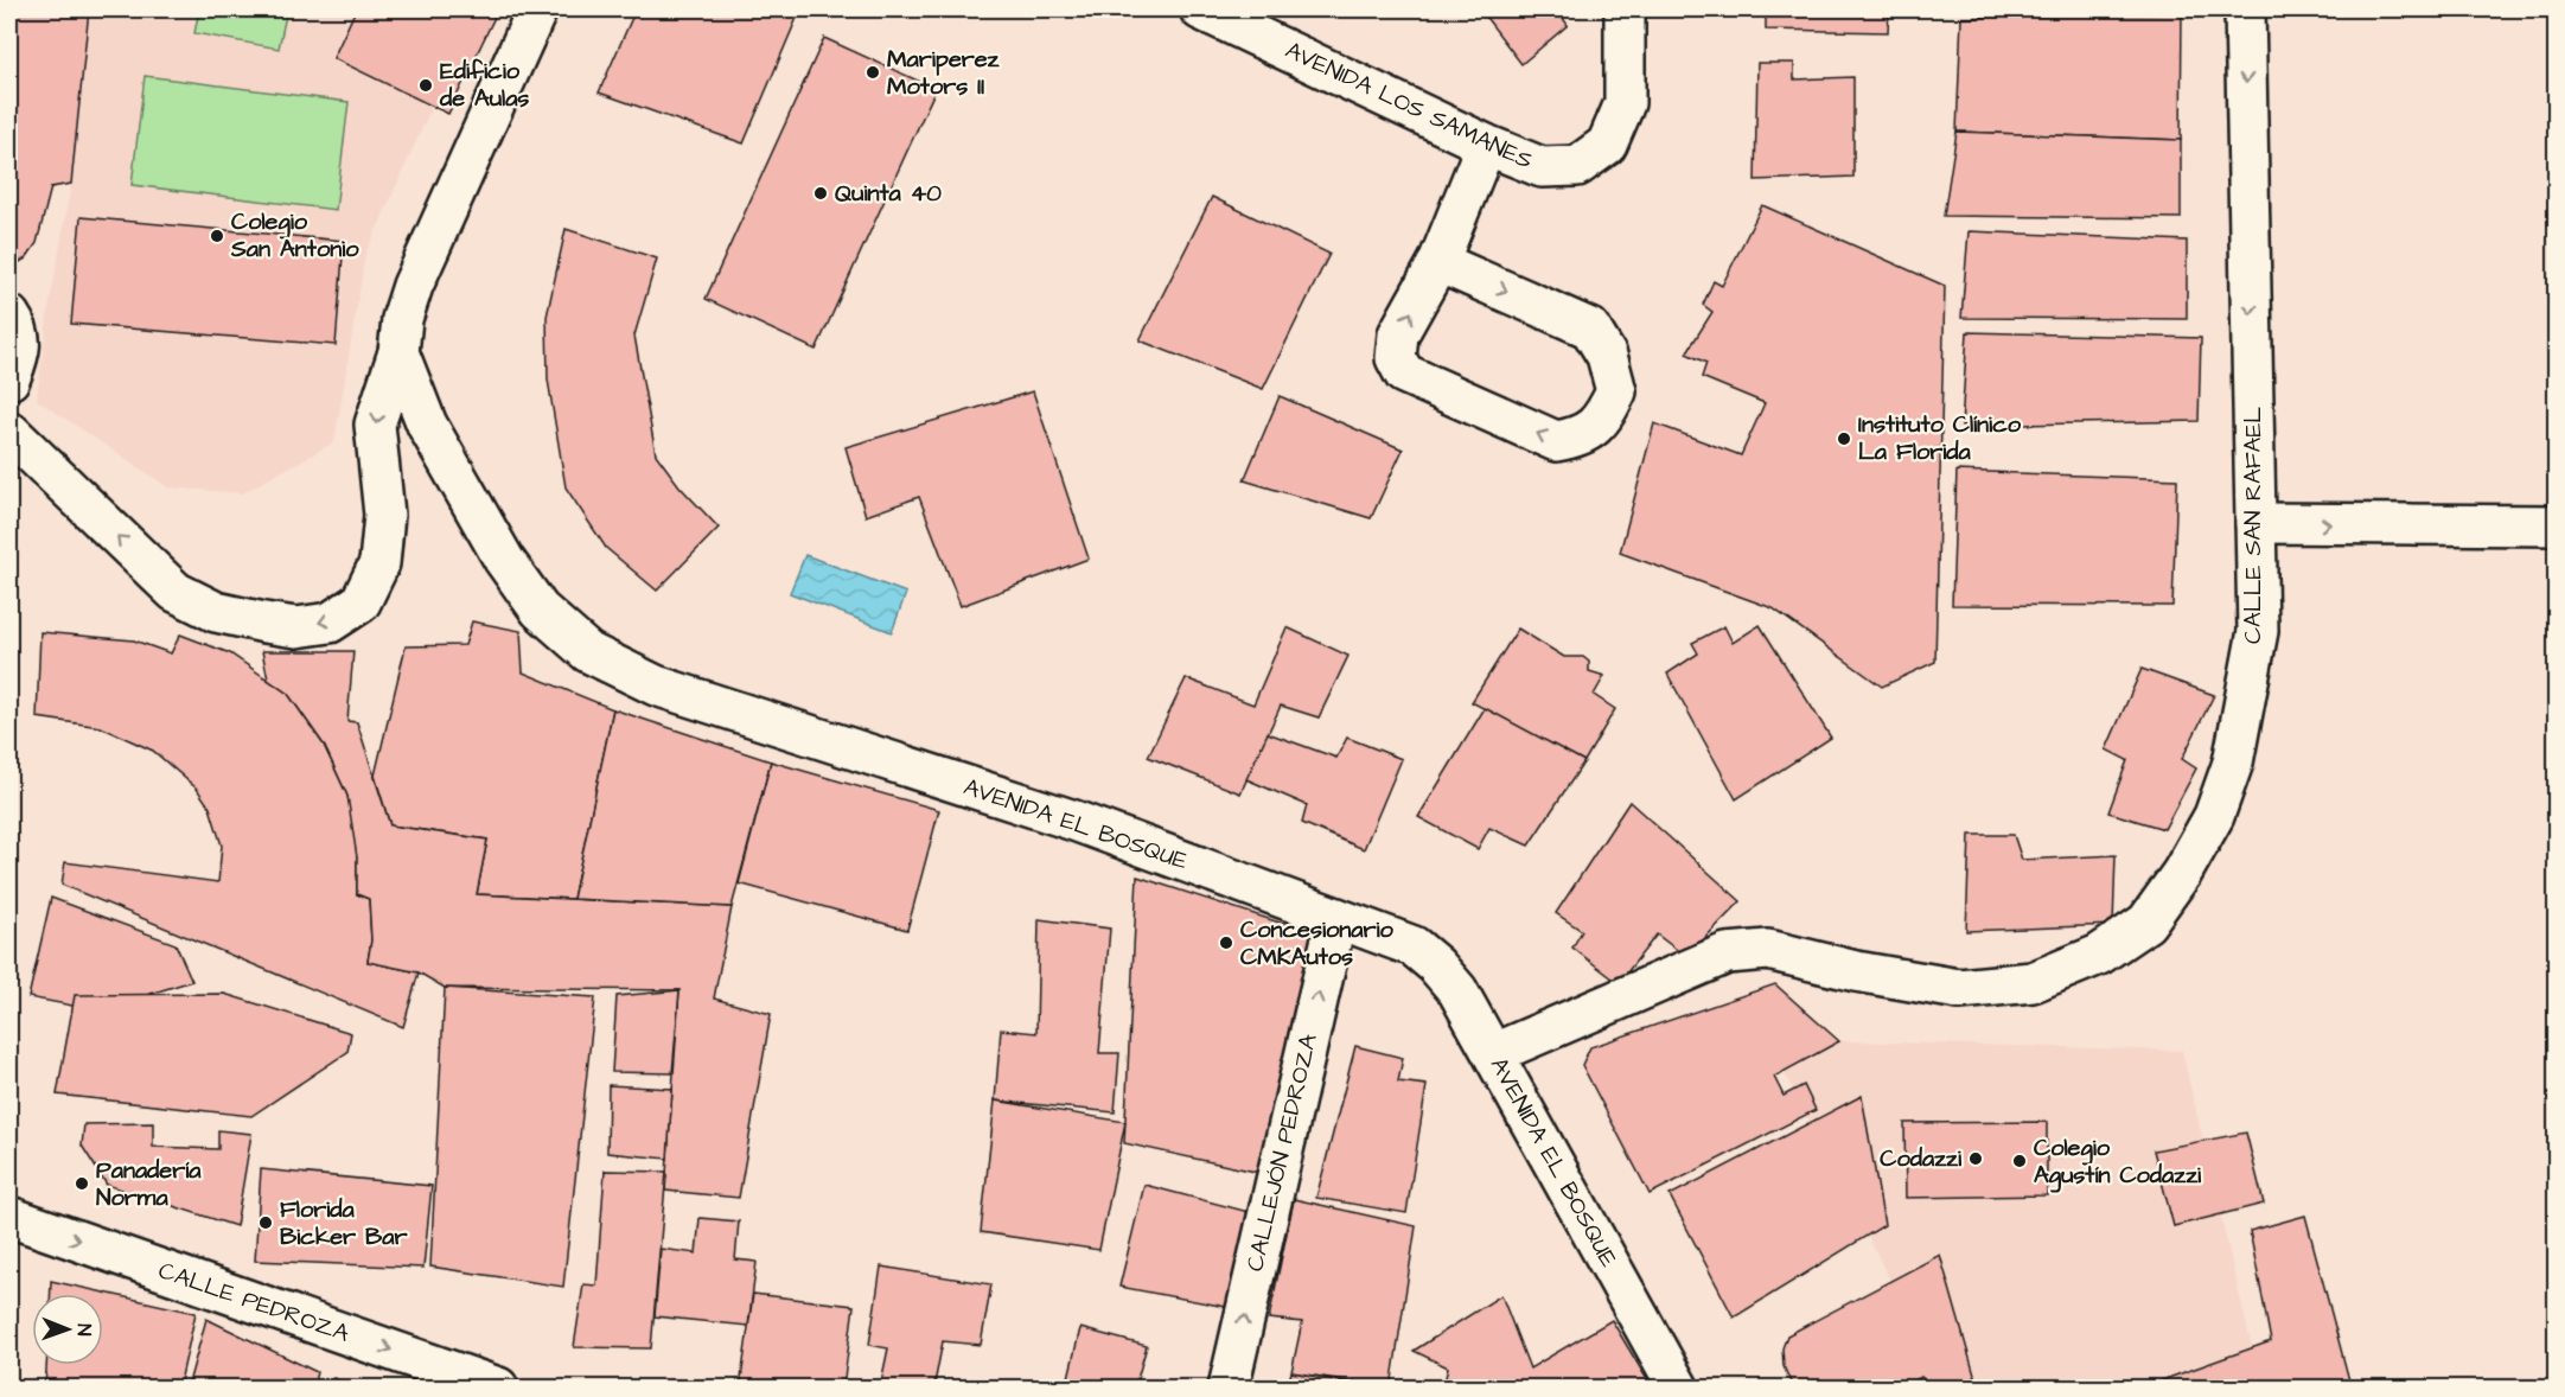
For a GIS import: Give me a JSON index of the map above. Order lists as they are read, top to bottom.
{
  "streets": {
    "street": [
      "AVENIDA LOS SAMANES",
      "CALLE SAN RAFAEL",
      "AVENIDA EL BOSQUE",
      "CALLEJÓN PEDROZA",
      "CALLE PEDROZA"
    ]
  },
  "crossings": [
    ["CALLE SAN RAFAEL", "AVENIDA EL BOSQUE"],
    ["AVENIDA EL BOSQUE", "CALLEJÓN PEDROZA"]
  ],
  "one_way": ["CALLEJÓN PEDROZA", "CALLE PEDROZA"],
  "places": [
    "Mariperez Motors II",
    "Edificio de Aulas",
    "Quinta 40",
    "Colegio San Antonio",
    "Instituto Clínico La Florida",
    "Concesionario CMKAutos",
    "Codazzi",
    "Colegio Agustín Codazzi",
    "Panadería Norma",
    "Florida Bicker Bar"
  ],
  "north": "right"
}
